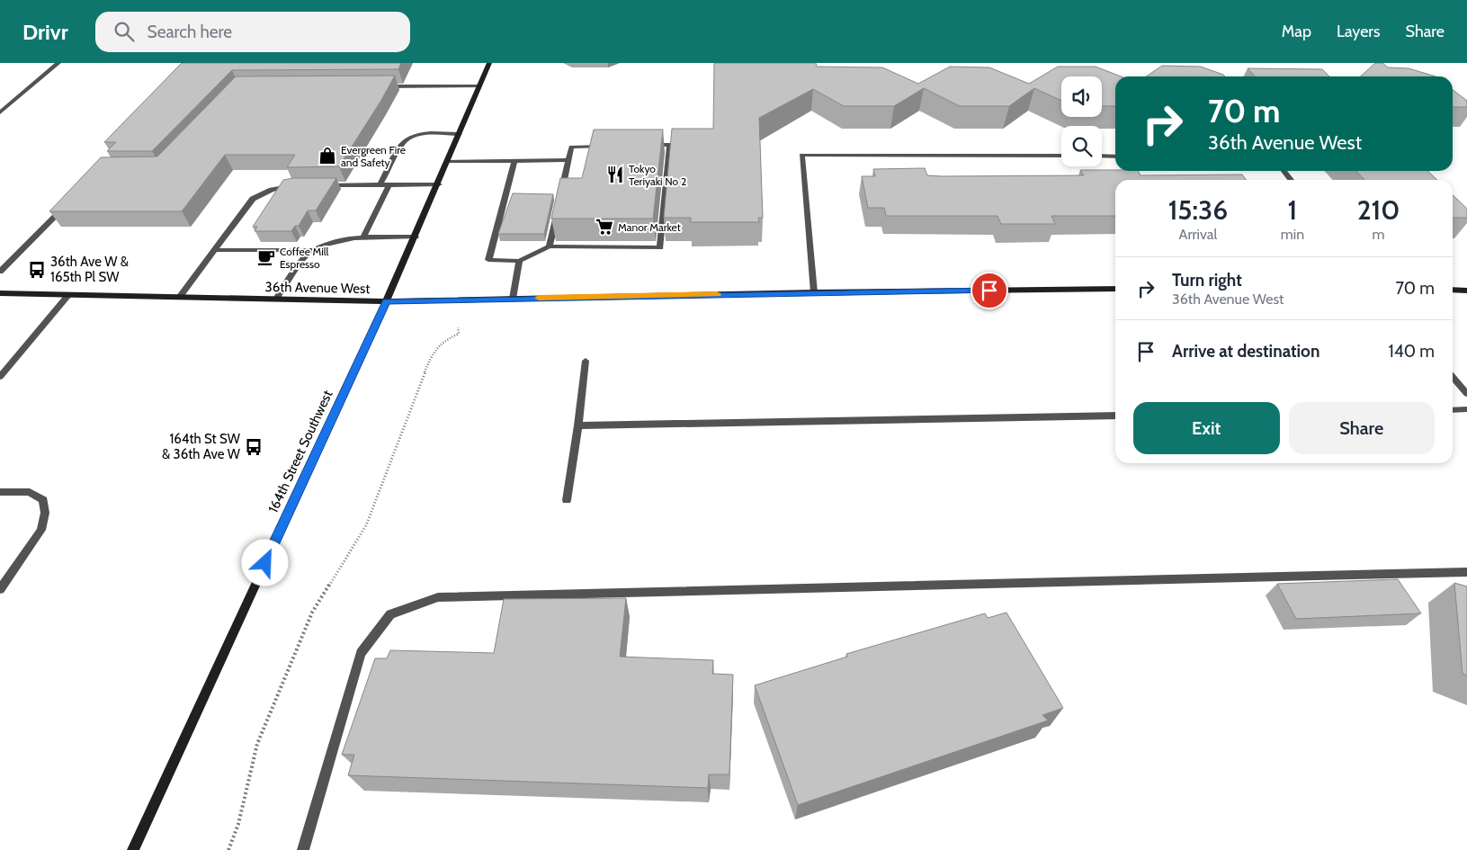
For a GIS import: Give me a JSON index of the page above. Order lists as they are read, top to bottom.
{
  "streets": {
    "main road": ["36th Avenue West", "164th Street Southwest"]
  },
  "crossings": [
    ["36th Avenue West", "164th Street Southwest"]
  ],
  "places": {
    "shop": ["Evergreen Fire and Safety"],
    "restaurant": ["Tokyo Teriyaki No 2"],
    "supermarket": ["Manor Market"],
    "cafe": ["Coffee Mill Espresso"],
    "bus stop": ["36th Ave W & 165th Pl SW", "164th St SW & 36th Ave W"]
  },
  "page": {
    "header": "Drivr",
    "search": "Search here",
    "nav": ["Map", "Layers", "Share"],
    "turn": ["70 m", "36th Avenue West"],
    "eta": [
      "15:36",
      "Arrival",
      "1",
      "min",
      "210",
      "m"
    ],
    "list": [
      {
        "name": "Turn right",
        "note": "36th Avenue West",
        "value": "70 m"
      },
      {
        "name": "Arrive at destination",
        "value": "140 m"
      }
    ],
    "buttons": ["Exit", "Share"]
  }
}
